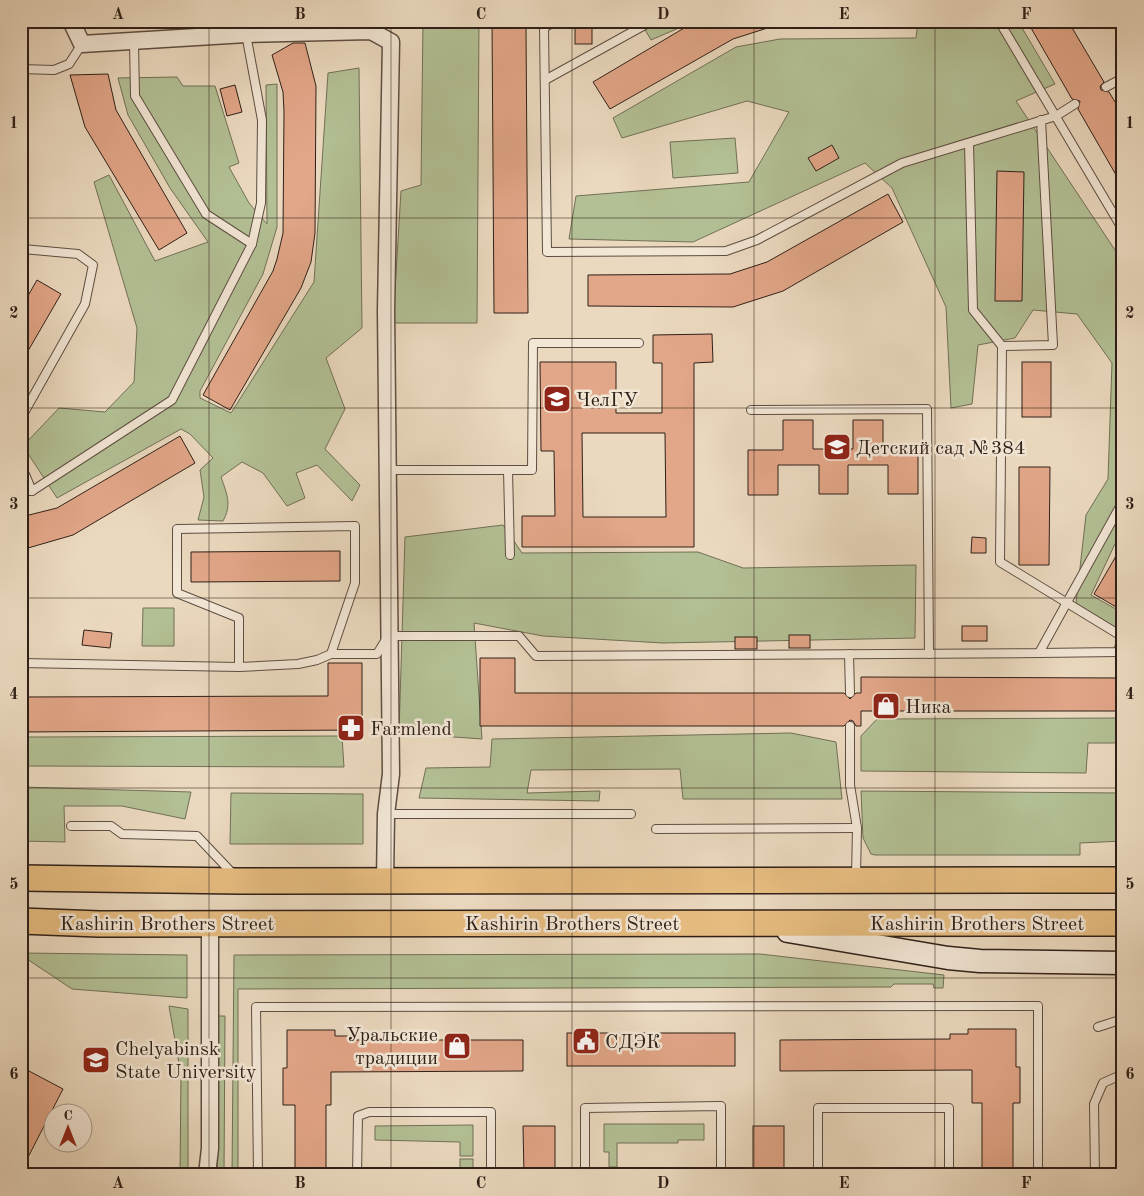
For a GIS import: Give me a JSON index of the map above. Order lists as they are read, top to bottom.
{
  "streets": {
    "main road": ["Kashirin Brothers Street"]
  },
  "places": {
    "school or university": ["ЧелГУ", "Детский сад №384", "Chelyabinsk State University"],
    "shop": ["Ника", "Уральские традиции"],
    "pharmacy": ["Farmlend"],
    "public building": ["СДЭК"]
  },
  "north": "top",
  "grid": {
    "columns": [
      "A",
      "B",
      "C",
      "D",
      "E",
      "F"
    ],
    "rows": [
      "1",
      "2",
      "3",
      "4",
      "5",
      "6"
    ]
  }
}
